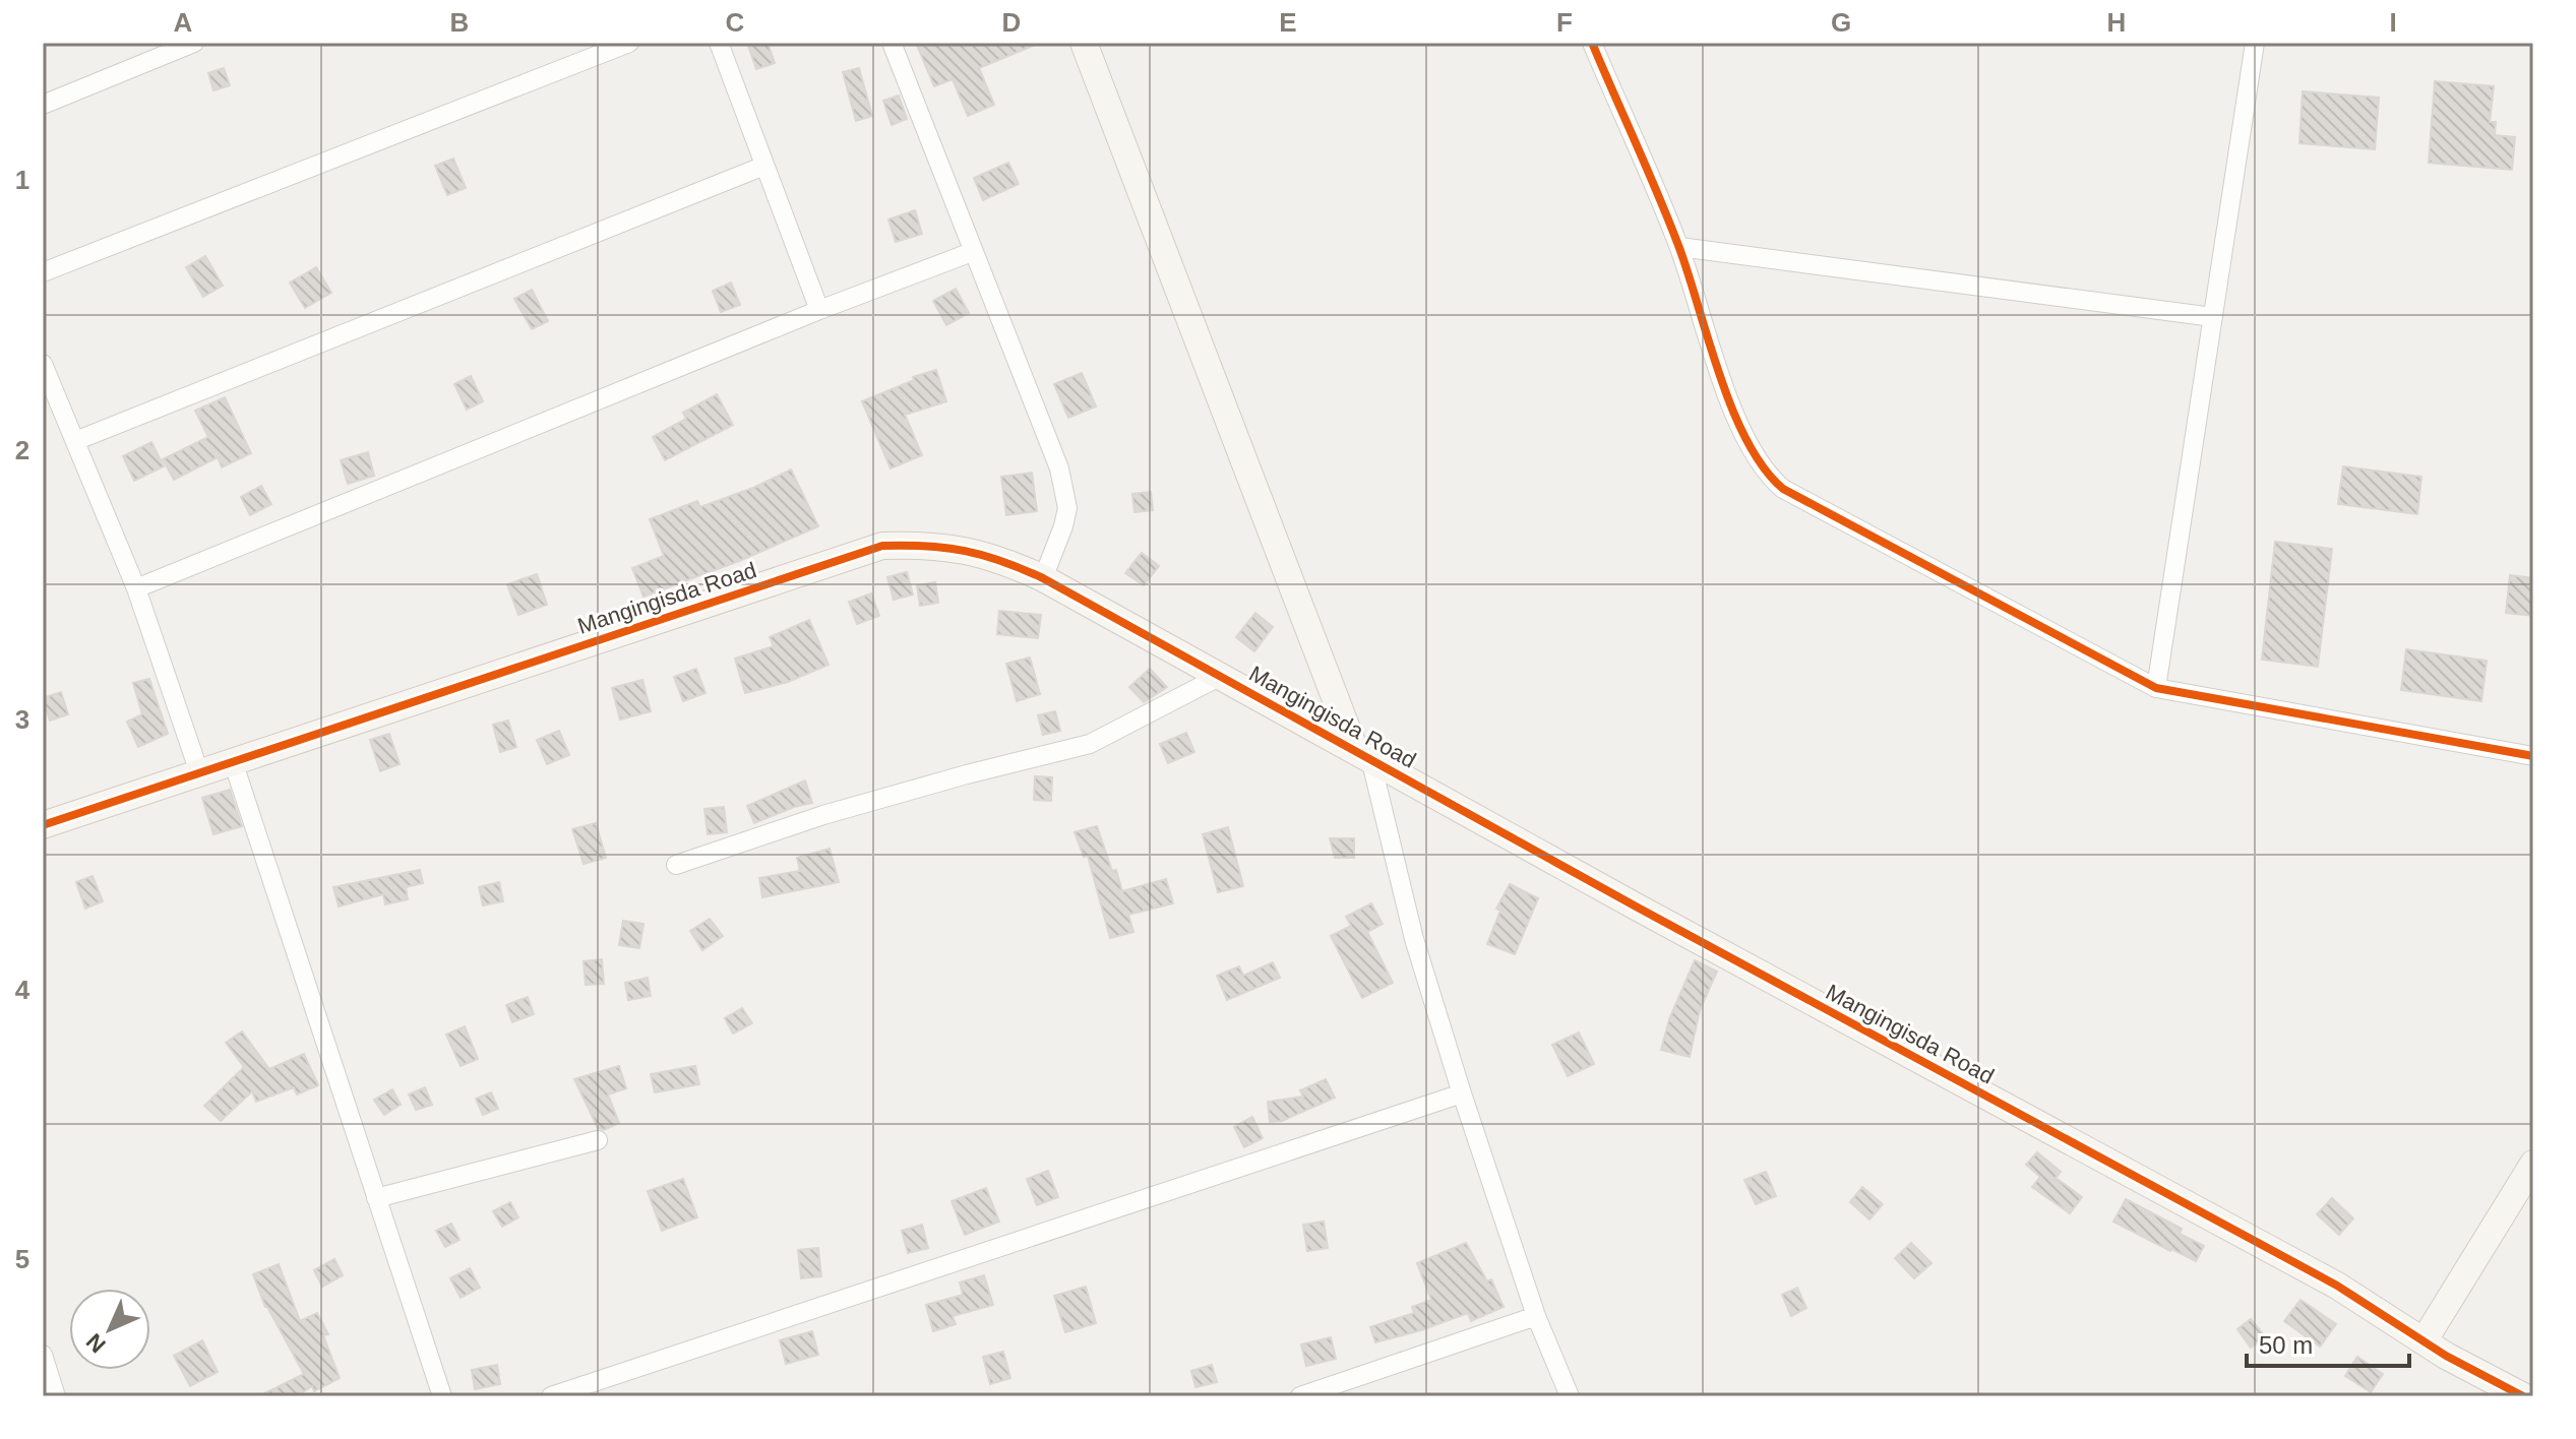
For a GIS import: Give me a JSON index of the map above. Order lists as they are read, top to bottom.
{
  "streets": {
    "street": ["Mangingisda Road"]
  },
  "scale_bar": "50 m",
  "north": "bottom left",
  "grid": {
    "columns": [
      "A",
      "B",
      "C",
      "D",
      "E",
      "F",
      "G",
      "H",
      "I"
    ],
    "rows": [
      "1",
      "2",
      "3",
      "4",
      "5"
    ]
  }
}
